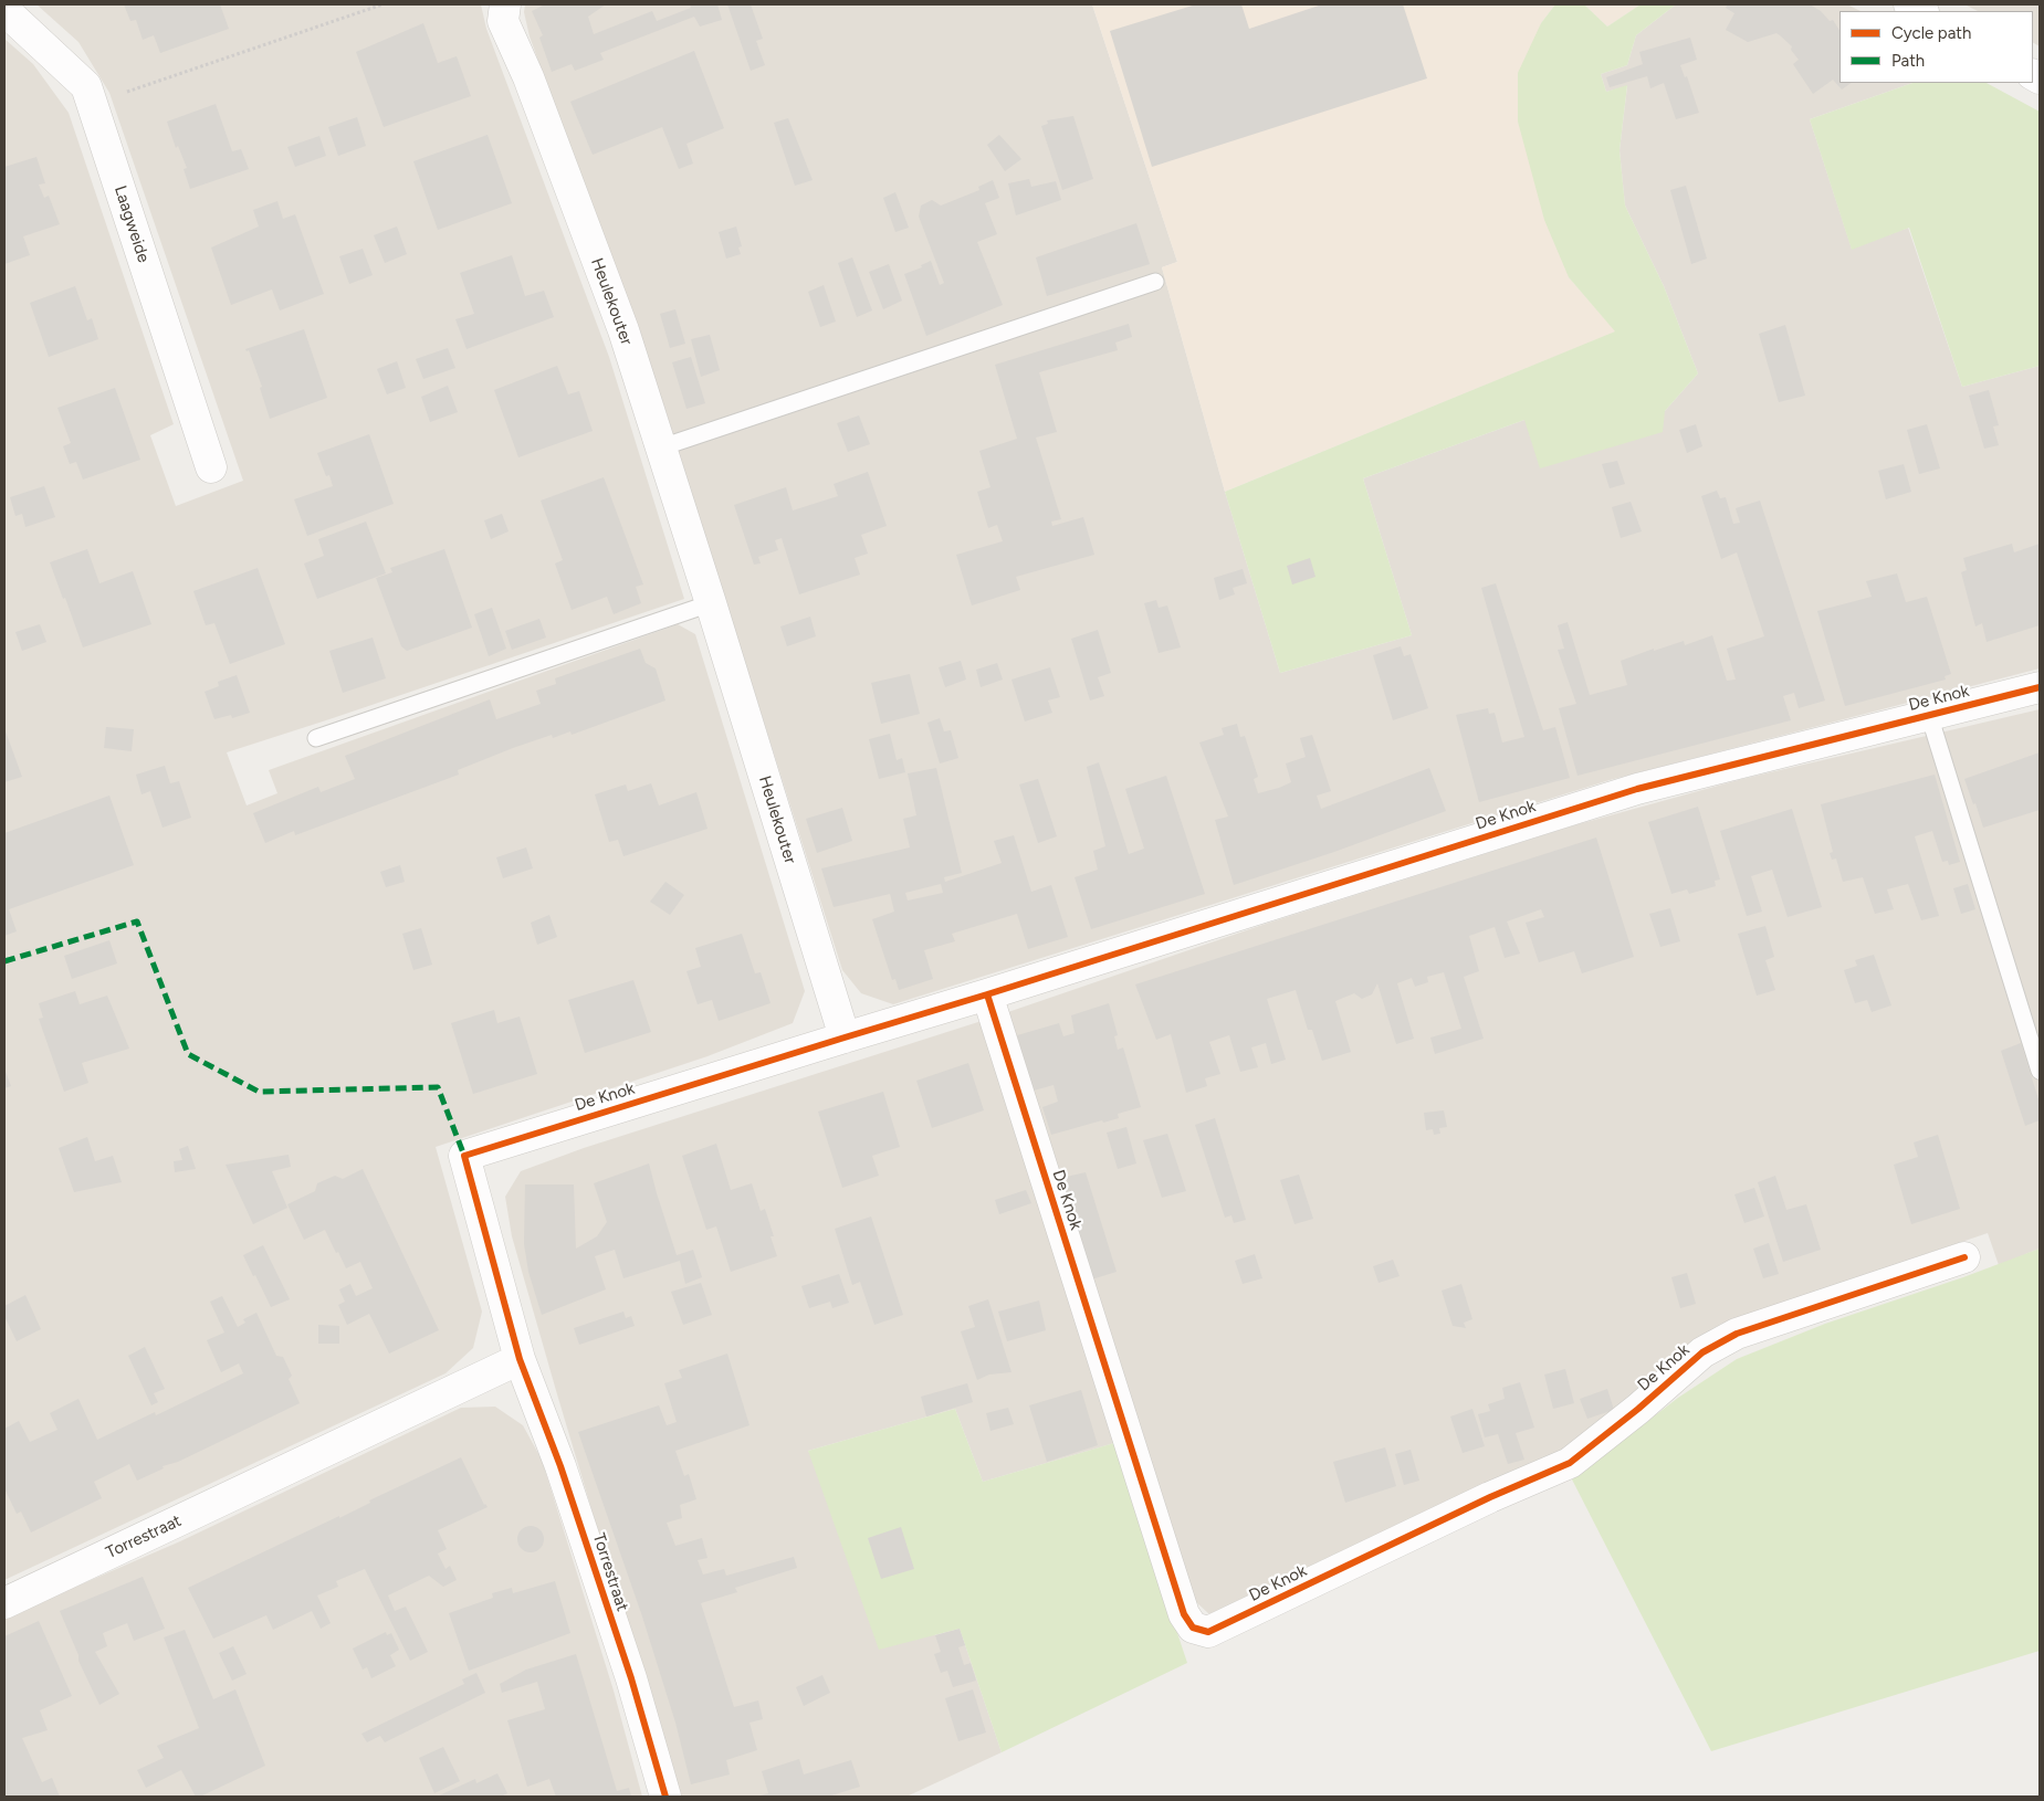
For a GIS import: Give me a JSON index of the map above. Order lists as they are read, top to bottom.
{
  "streets": {
    "street": [
      "Laagweide",
      "Heulekouter",
      "De Knok",
      "Torrestraat"
    ]
  },
  "crossings": [
    ["Heulekouter", "De Knok"],
    ["De Knok", "Torrestraat"]
  ],
  "legend": ["Cycle path", "Path"]
}
